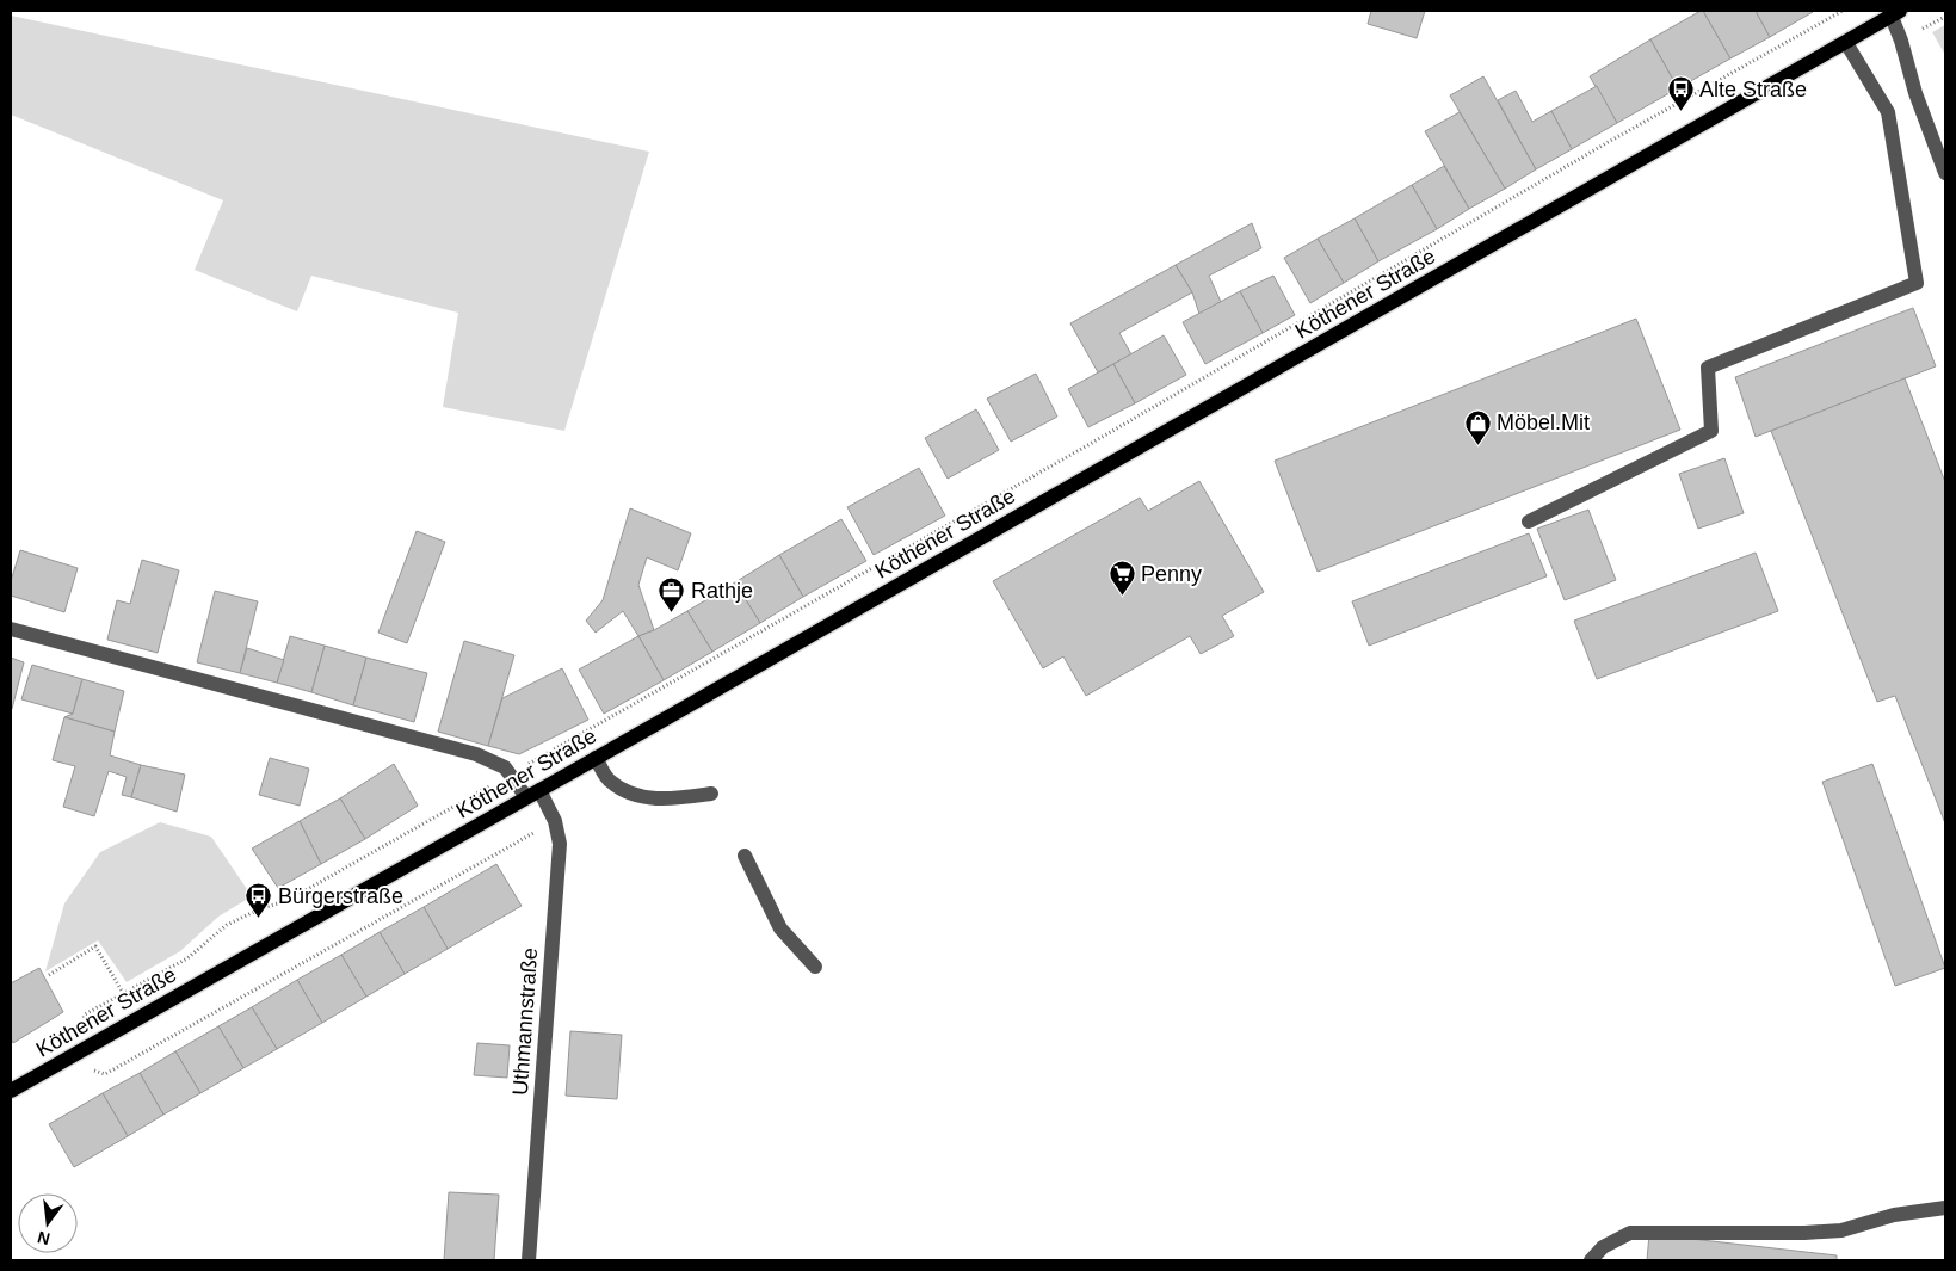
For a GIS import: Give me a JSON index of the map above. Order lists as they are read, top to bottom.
{
  "streets": {
    "main road": ["Köthener Straße"],
    "street": ["Uthmannstraße"]
  },
  "crossings": [
    ["Köthener Straße", "Uthmannstraße"]
  ],
  "places": {
    "bus stop": ["Alte Straße", "Bürgerstraße"],
    "shop": ["Möbel.Mit"],
    "supermarket": ["Penny"],
    "office": ["Rathje"]
  },
  "north": "bottom"
}
